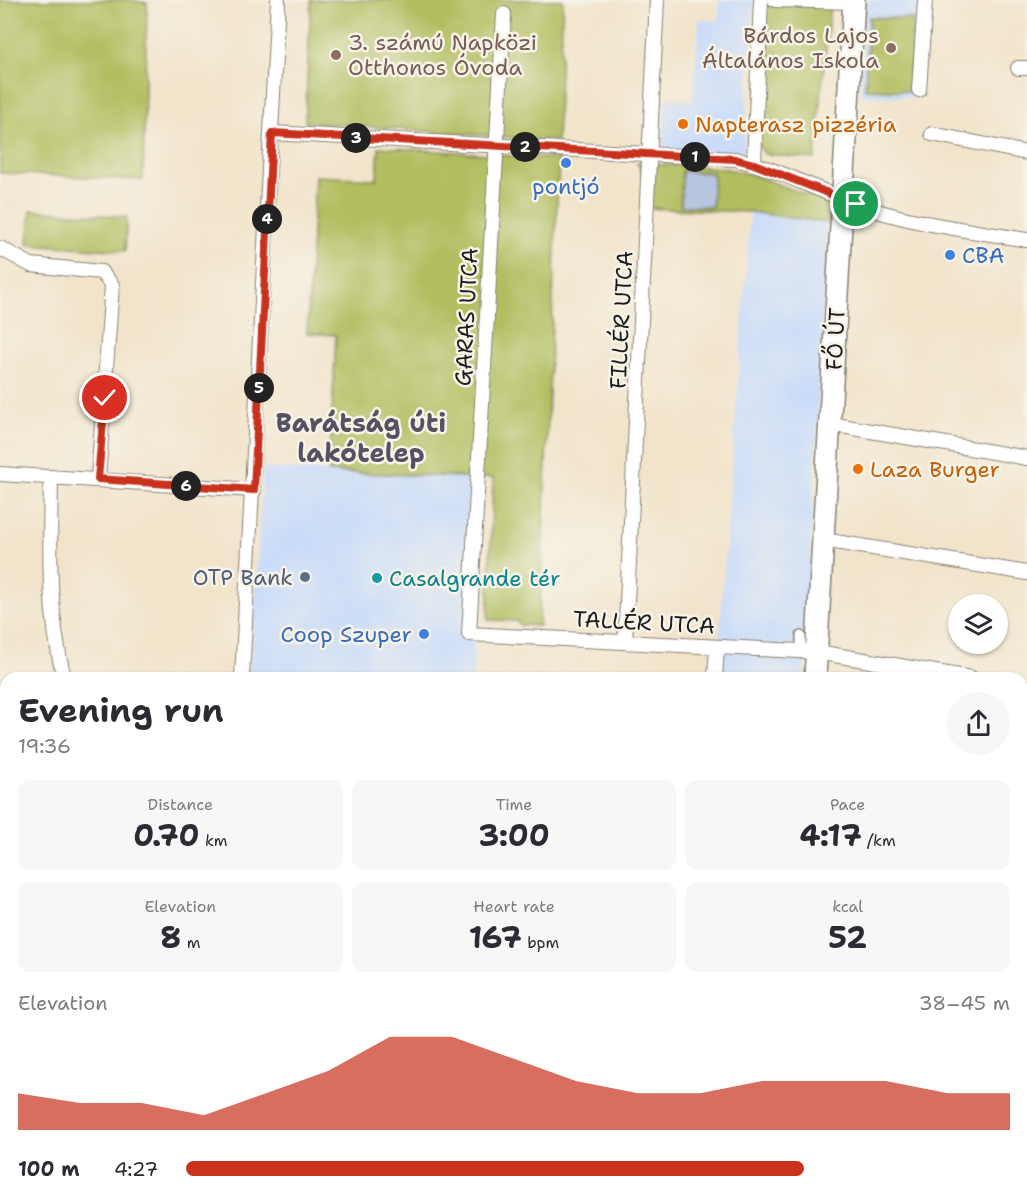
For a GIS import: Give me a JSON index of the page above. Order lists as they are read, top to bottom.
{
  "streets": {
    "main road": ["FŐ ÚT"],
    "street": ["GARAS UTCA", "FILLÉR UTCA", "TALLÉR UTCA"]
  },
  "crossings": [
    ["GARAS UTCA", "TALLÉR UTCA"],
    ["FILLÉR UTCA", "TALLÉR UTCA"],
    ["FŐ ÚT", "TALLÉR UTCA"]
  ],
  "districts": ["Barátság úti lakótelep"],
  "places": [
    "Bárdos Lajos Általános Iskola",
    "3. számú Napközi Otthonos Óvoda",
    "Napterasz pizzéria",
    "pontjó",
    "CBA",
    "Laza Burger",
    "OTP Bank",
    "Casalgrande tér",
    "Coop Szuper"
  ],
  "page": {
    "pins": [
      "3",
      "2",
      "1",
      "4",
      "5",
      "6"
    ],
    "heading": ["Evening run", "19:36"],
    "stats": [
      ["Distance", "0.70 km"],
      ["Time", "3:00"],
      ["Pace", "4:17 /km"],
      ["Elevation", "8 m"],
      ["Heart rate", "167 bpm"],
      ["kcal", "52"]
    ],
    "chart": ["Elevation", "38–45 m"],
    "list": [
      {
        "name": "100 m",
        "note": "4:27"
      }
    ]
  }
}
